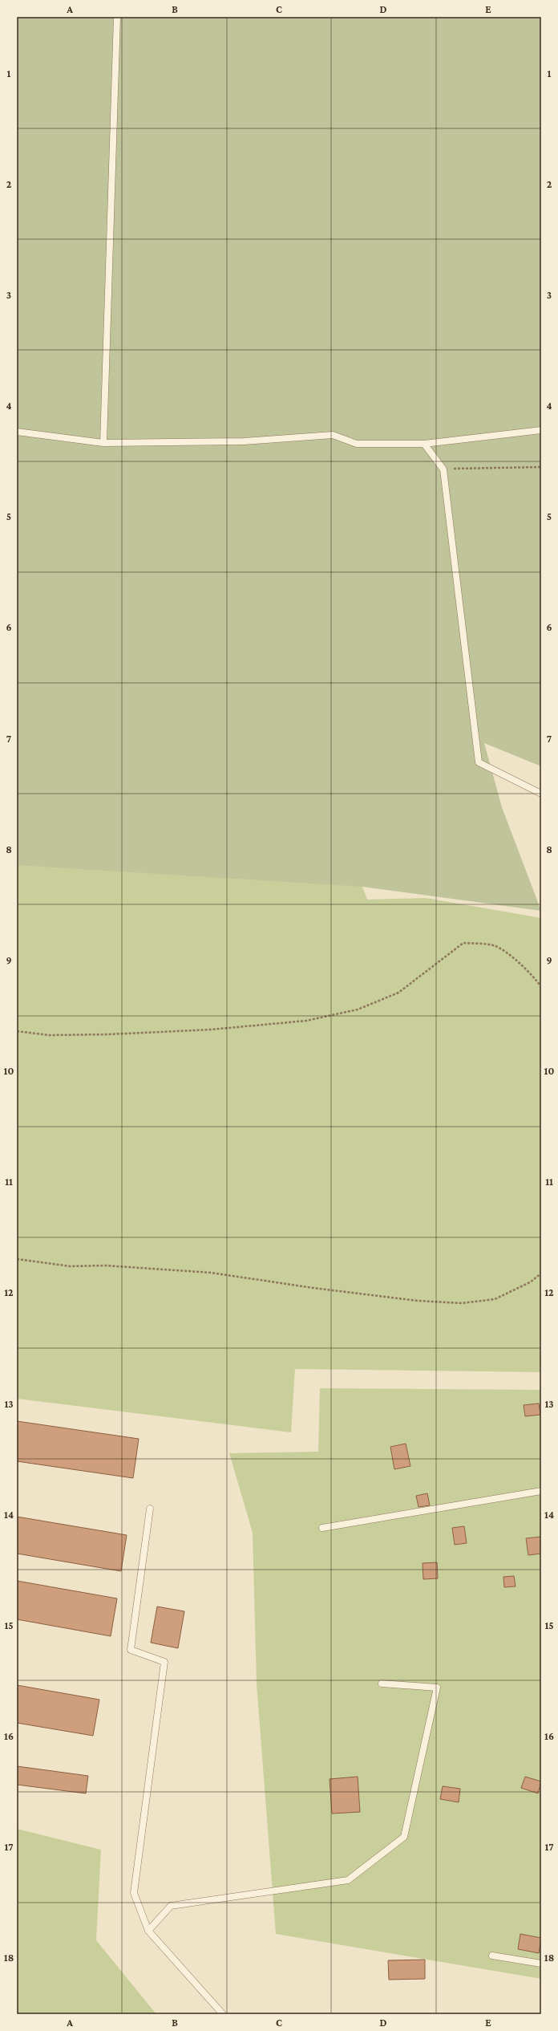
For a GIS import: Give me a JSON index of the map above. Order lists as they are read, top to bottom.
{
  "grid": {
    "columns": [
      "A",
      "B",
      "C",
      "D",
      "E"
    ],
    "rows": [
      "1",
      "2",
      "3",
      "4",
      "5",
      "6",
      "7",
      "8",
      "9",
      "10",
      "11",
      "12",
      "13",
      "14",
      "15",
      "16",
      "17",
      "18"
    ]
  }
}
